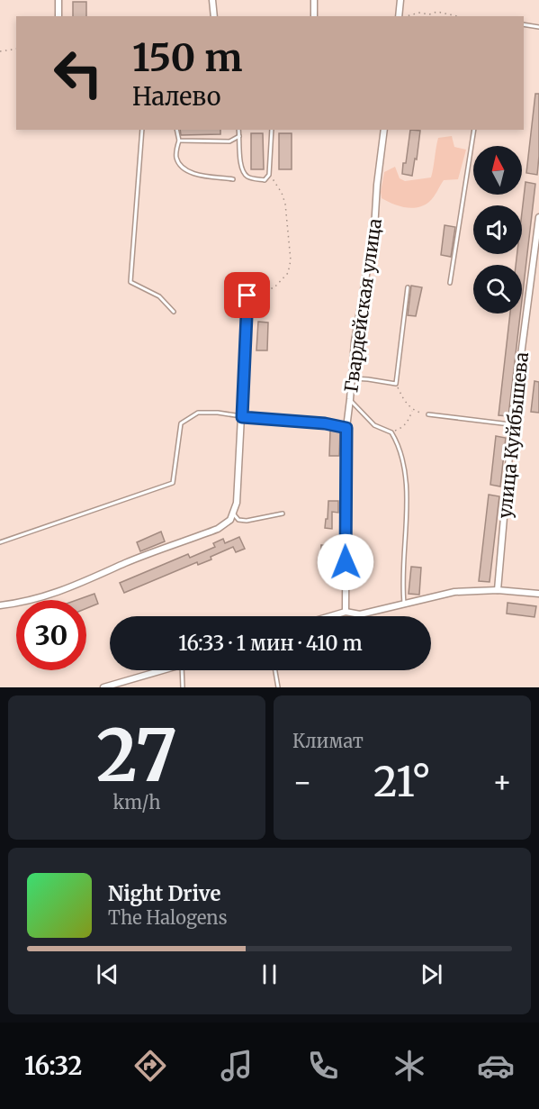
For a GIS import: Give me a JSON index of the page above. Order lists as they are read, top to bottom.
{
  "streets": {
    "street": ["Гвардейская улица", "улица Куйбышева"]
  },
  "north": "top",
  "page": {
    "turn": ["150 m", "Налево"],
    "limit": "30",
    "trip": "16:33 · 1 мин · 410 m",
    "tile": [
      ["27", "km/h"],
      "Климат"
    ],
    "heat": ["−", "21°", "+"],
    "song": ["Night Drive", "The Halogens"],
    "tabs": "16:32"
  }
}
